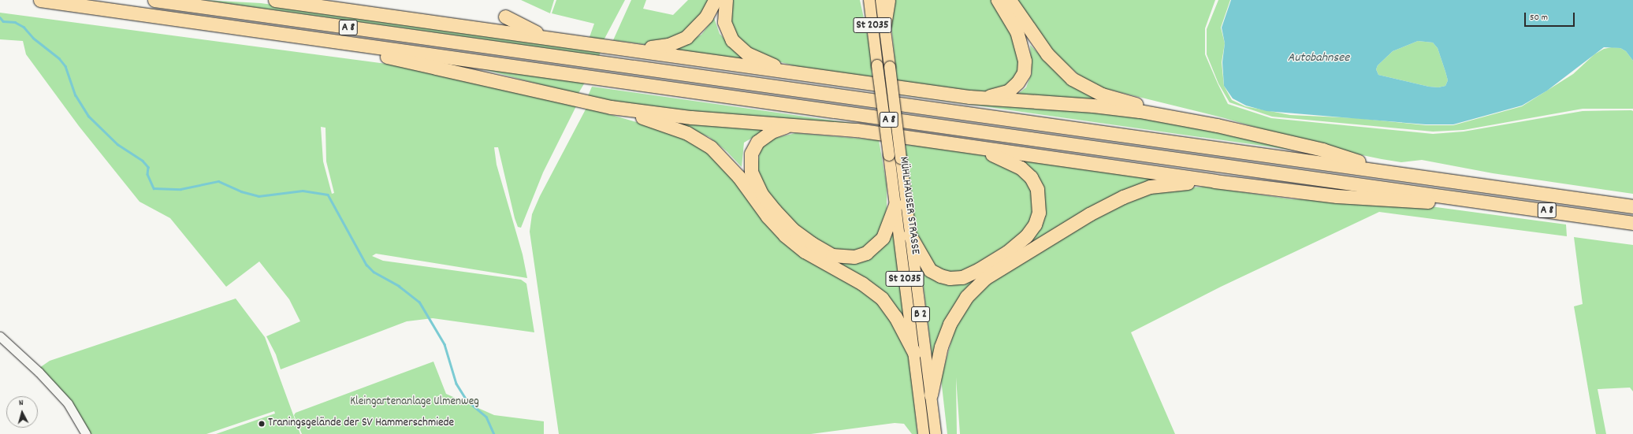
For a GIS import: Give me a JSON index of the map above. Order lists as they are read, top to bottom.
{
  "streets": {
    "highway": ["A 8"],
    "main road": ["St 2035", "MÜHLHAUSER STRASSE", "B 2"]
  },
  "water": ["Autobahnsee"],
  "parks": ["Kleingartenanlage Ulmenweg"],
  "places": ["Traningsgelände der SV Hammerschmiede"],
  "scale_bar": "50 m",
  "north": "top"
}
